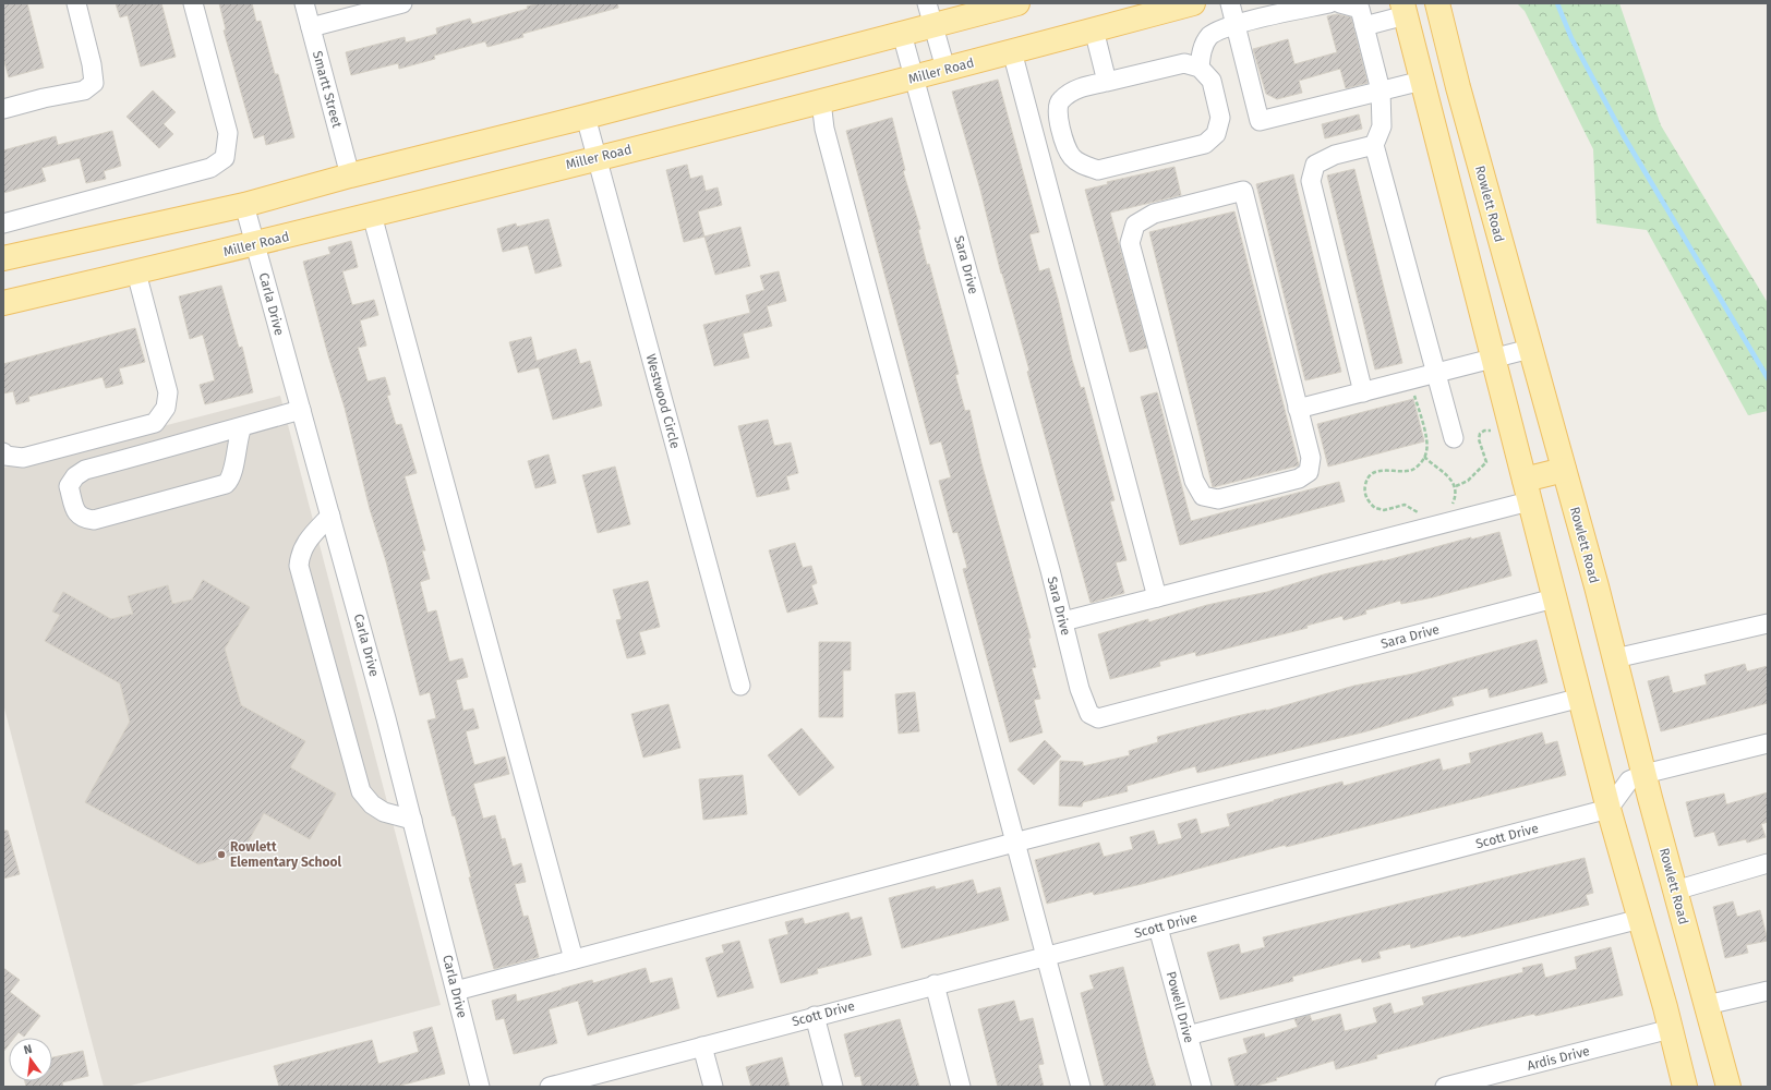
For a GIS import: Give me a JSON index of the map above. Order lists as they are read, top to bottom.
{
  "streets": {
    "main road": ["Miller Road", "Rowlett Road"],
    "street": [
      "Smartt Street",
      "Sara Drive",
      "Carla Drive",
      "Westwood Circle",
      "Scott Drive",
      "Powell Drive",
      "Ardis Drive"
    ]
  },
  "crossings": [
    ["Miller Road", "Sara Drive"],
    ["Miller Road", "Carla Drive"],
    ["Miller Road", "Westwood Circle"],
    ["Scott Drive", "Powell Drive"]
  ],
  "places": ["Rowlett Elementary School"],
  "north": "top"
}
